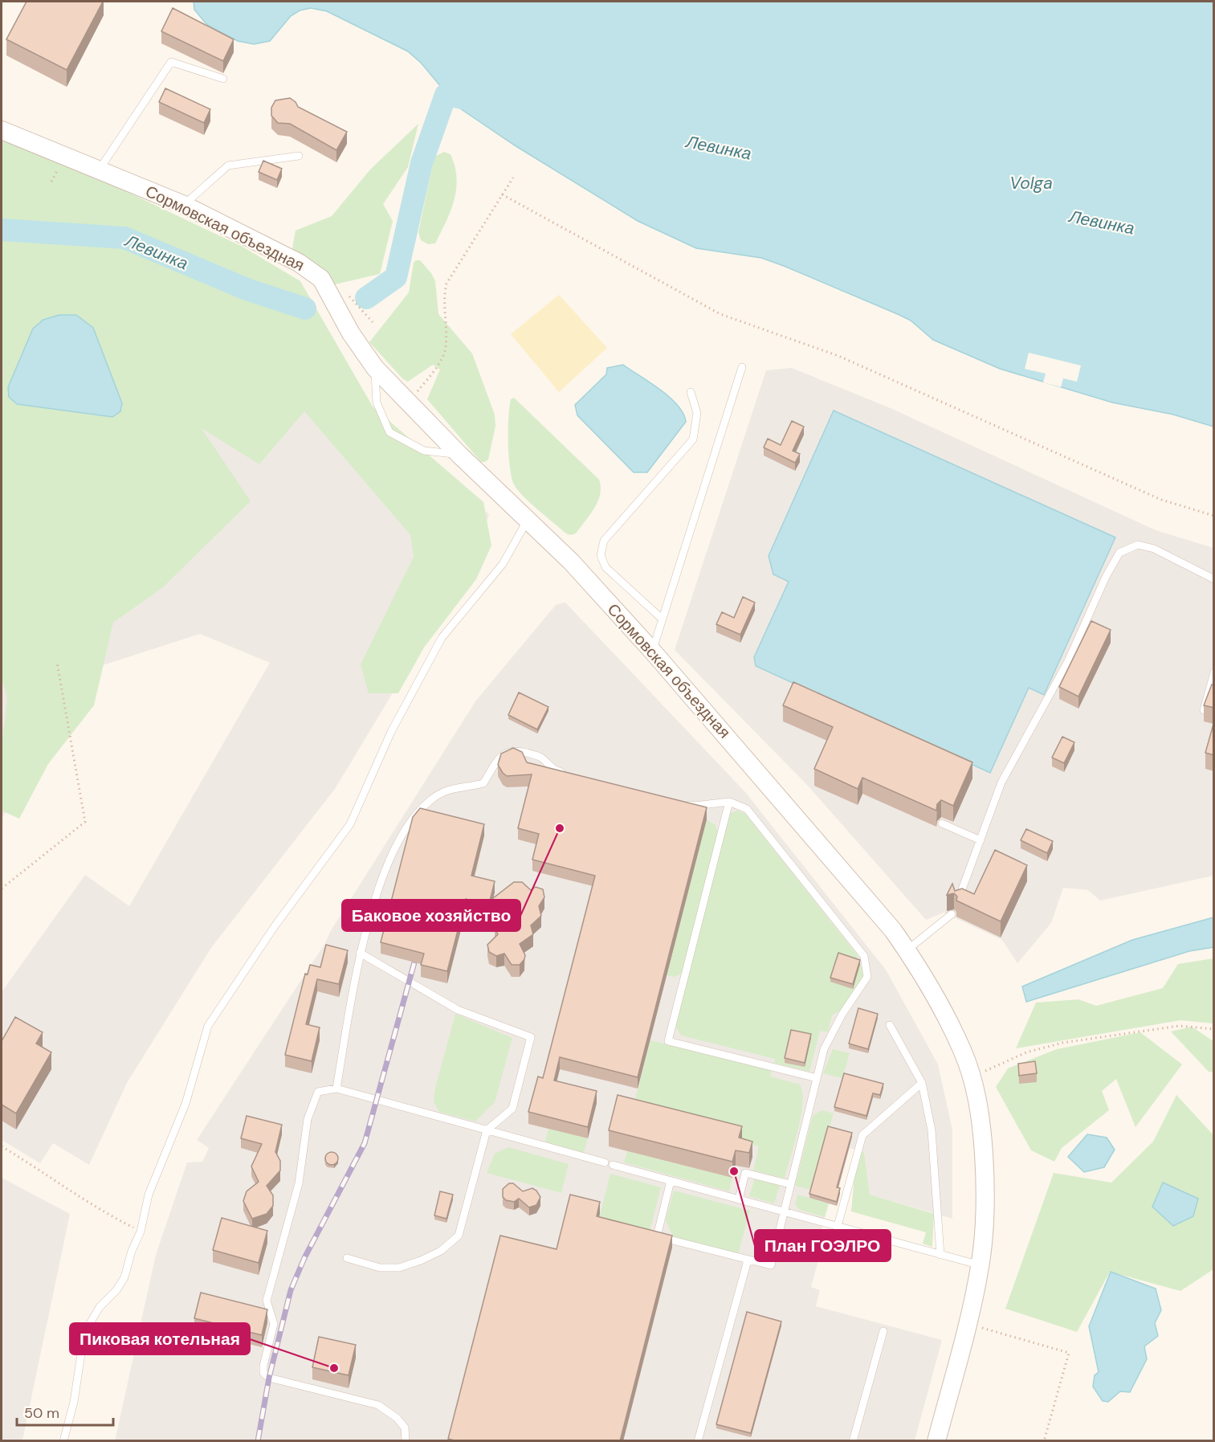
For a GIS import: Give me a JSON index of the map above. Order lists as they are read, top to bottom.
{
  "streets": {
    "street": ["Сормовская объездная"]
  },
  "water": ["Левинка", "Volga"],
  "places": ["Баковое хозяйство", "План ГОЭЛРО", "Пиковая котельная"],
  "scale_bar": "50 m"
}
